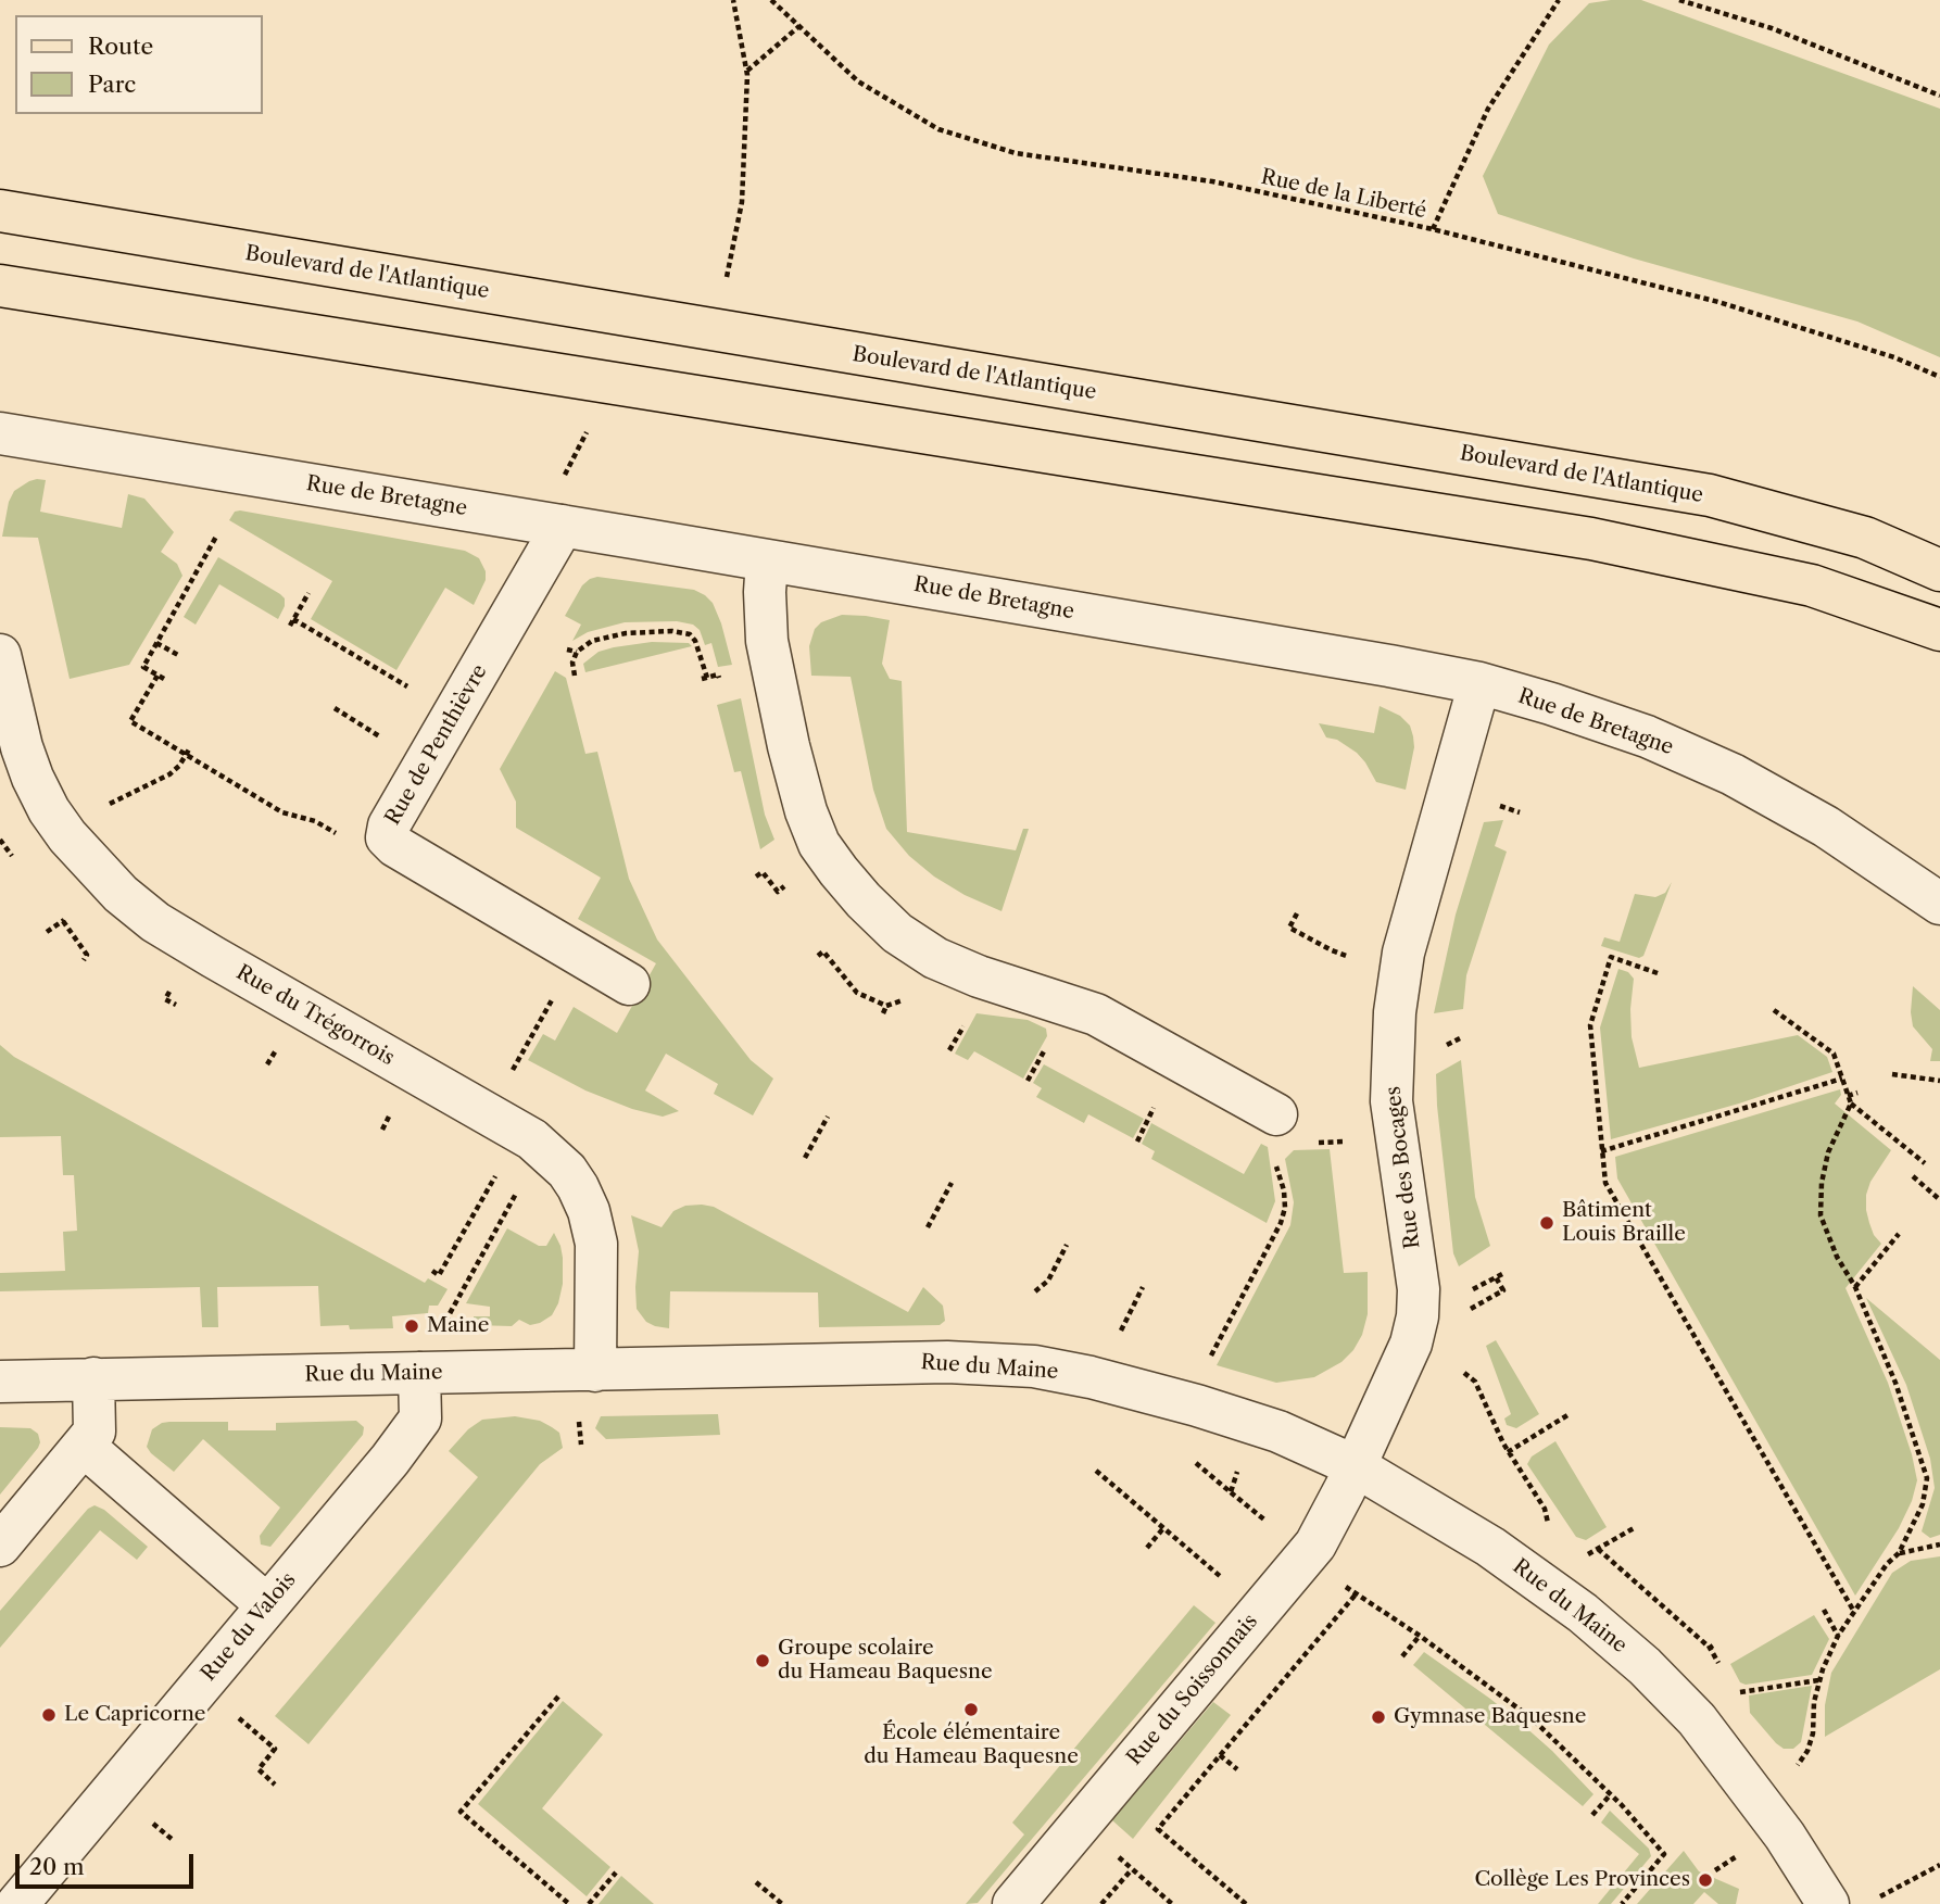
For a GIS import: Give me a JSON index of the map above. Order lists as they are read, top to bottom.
{
  "streets": {
    "main road": ["Boulevard de l'Atlantique"],
    "street": [
      "Rue de Bretagne",
      "Rue de Penthièvre",
      "Rue du Trégorrois",
      "Rue des Bocages",
      "Rue du Maine",
      "Rue du Valois",
      "Rue du Soissonnais"
    ],
    "path": ["Rue de la Liberté"]
  },
  "crossings": [
    ["Rue de Bretagne", "Rue de Penthièvre"],
    ["Rue de Bretagne", "Rue des Bocages"],
    ["Rue du Trégorrois", "Rue du Maine"],
    ["Rue des Bocages", "Rue du Maine"],
    ["Rue des Bocages", "Rue du Soissonnais"],
    ["Rue du Maine", "Rue du Valois"],
    ["Rue du Maine", "Rue du Soissonnais"]
  ],
  "places": [
    "Bâtiment Louis Braille",
    "Maine",
    "Groupe scolaire du Hameau Baquesne",
    "École élémentaire du Hameau Baquesne",
    "Le Capricorne",
    "Gymnase Baquesne",
    "Collège Les Provinces"
  ],
  "legend": ["Route", "Parc"],
  "scale_bar": "20 m"
}
